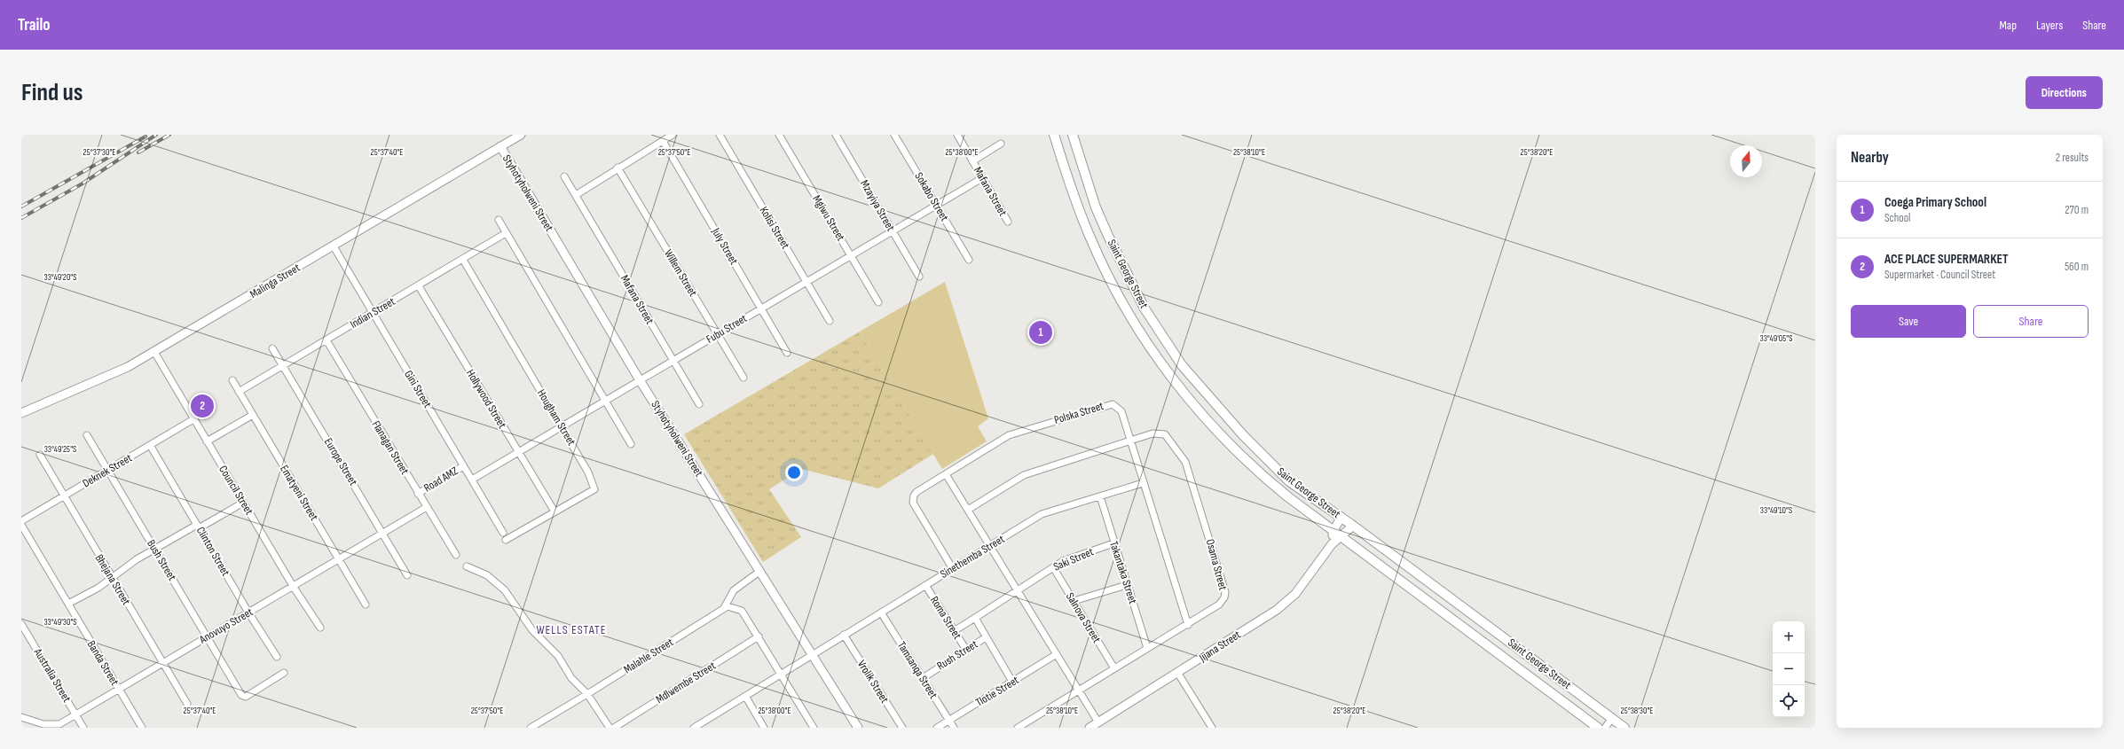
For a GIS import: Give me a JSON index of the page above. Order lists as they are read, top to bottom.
{
  "streets": {
    "main road": ["Saint George Street"],
    "street": [
      "Mafana Street",
      "Styhotyholweni Street",
      "Sokabo Street",
      "Mzayiya Street",
      "Mgiwu Street",
      "Kolisi Street",
      "July Street",
      "Willem Street",
      "Malinga Street",
      "Indian Street",
      "Fubu Street",
      "Gini Street",
      "Hollywood Street",
      "Polska Street",
      "Hougham Street",
      "Flanagan Street",
      "Europe Street",
      "Deknek Street",
      "Road AMZ",
      "Council Street",
      "Ematyeni Street",
      "Clinton Street",
      "Sinethemba Street",
      "Saki Street",
      "Bush Street",
      "Osama Street",
      "Takantaka Street",
      "Bhejana Street",
      "Roma Street",
      "Salnova Street",
      "Anovuyo Street",
      "Jijana Street",
      "Rush Street",
      "Malahle Street",
      "Banda Street",
      "Tamsanqa Street",
      "Australia Street",
      "Vrolik Street",
      "Mdlwembe Street",
      "Tlotie Street"
    ]
  },
  "crossings": [
    ["Mafana Street", "Fubu Street"],
    ["Styhotyholweni Street", "Malinga Street"],
    ["Styhotyholweni Street", "Fubu Street"],
    ["Styhotyholweni Street", "Sinethemba Street"],
    ["Sokabo Street", "Fubu Street"],
    ["Mzayiya Street", "Fubu Street"],
    ["Mgiwu Street", "Fubu Street"],
    ["Kolisi Street", "Fubu Street"],
    ["July Street", "Fubu Street"],
    ["Willem Street", "Fubu Street"],
    ["Saint George Street", "Jijana Street"],
    ["Malinga Street", "Gini Street"],
    ["Malinga Street", "Council Street"],
    ["Indian Street", "Gini Street"],
    ["Indian Street", "Hollywood Street"],
    ["Indian Street", "Hougham Street"],
    ["Indian Street", "Flanagan Street"],
    ["Indian Street", "Europe Street"],
    ["Indian Street", "Ematyeni Street"],
    ["Fubu Street", "Gini Street"],
    ["Fubu Street", "Hollywood Street"],
    ["Fubu Street", "Hougham Street"],
    ["Gini Street", "Road AMZ"],
    ["Hollywood Street", "Hougham Street"],
    ["Polska Street", "Sinethemba Street"],
    ["Polska Street", "Osama Street"],
    ["Flanagan Street", "Road AMZ"],
    ["Flanagan Street", "Anovuyo Street"],
    ["Europe Street", "Anovuyo Street"],
    ["Deknek Street", "Council Street"],
    ["Deknek Street", "Clinton Street"],
    ["Deknek Street", "Bush Street"],
    ["Deknek Street", "Bhejana Street"],
    ["Council Street", "Anovuyo Street"],
    ["Ematyeni Street", "Anovuyo Street"],
    ["Clinton Street", "Anovuyo Street"],
    ["Sinethemba Street", "Takantaka Street"],
    ["Sinethemba Street", "Roma Street"],
    ["Sinethemba Street", "Tamsanqa Street"],
    ["Sinethemba Street", "Vrolik Street"],
    ["Saki Street", "Takantaka Street"],
    ["Saki Street", "Salnova Street"],
    ["Bush Street", "Anovuyo Street"],
    ["Osama Street", "Takantaka Street"],
    ["Osama Street", "Salnova Street"],
    ["Bhejana Street", "Anovuyo Street"],
    ["Roma Street", "Rush Street"],
    ["Anovuyo Street", "Banda Street"],
    ["Anovuyo Street", "Australia Street"],
    ["Rush Street", "Tamsanqa Street"],
    ["Tamsanqa Street", "Tlotie Street"]
  ],
  "districts": ["WELLS ESTATE"],
  "north": "top",
  "page": {
    "header": "Trailo",
    "nav": ["Map", "Layers", "Share"],
    "buttons": [
      "Directions",
      ["Save", "Share"]
    ],
    "title": "Find us",
    "heading": ["Nearby", "2 results"],
    "list": [
      {
        "mark": "1",
        "name": "Coega Primary School",
        "note": "School",
        "value": "270 m"
      },
      {
        "mark": "2",
        "name": "ACE PLACE SUPERMARKET",
        "note": "Supermarket · Council Street",
        "value": "560 m"
      }
    ],
    "pins": ["1", "2"],
    "map_buttons": ["+", "−"]
  },
  "coordinates": [
    "25°37'30\"E",
    "25°37'40\"E",
    "25°37'50\"E",
    "25°38'00\"E",
    "25°38'10\"E",
    "25°38'20\"E",
    "33°49'20\"S",
    "33°49'05\"S",
    "33°49'25\"S",
    "33°49'10\"S",
    "33°49'30\"S",
    "25°38'30\"E"
  ]
}
